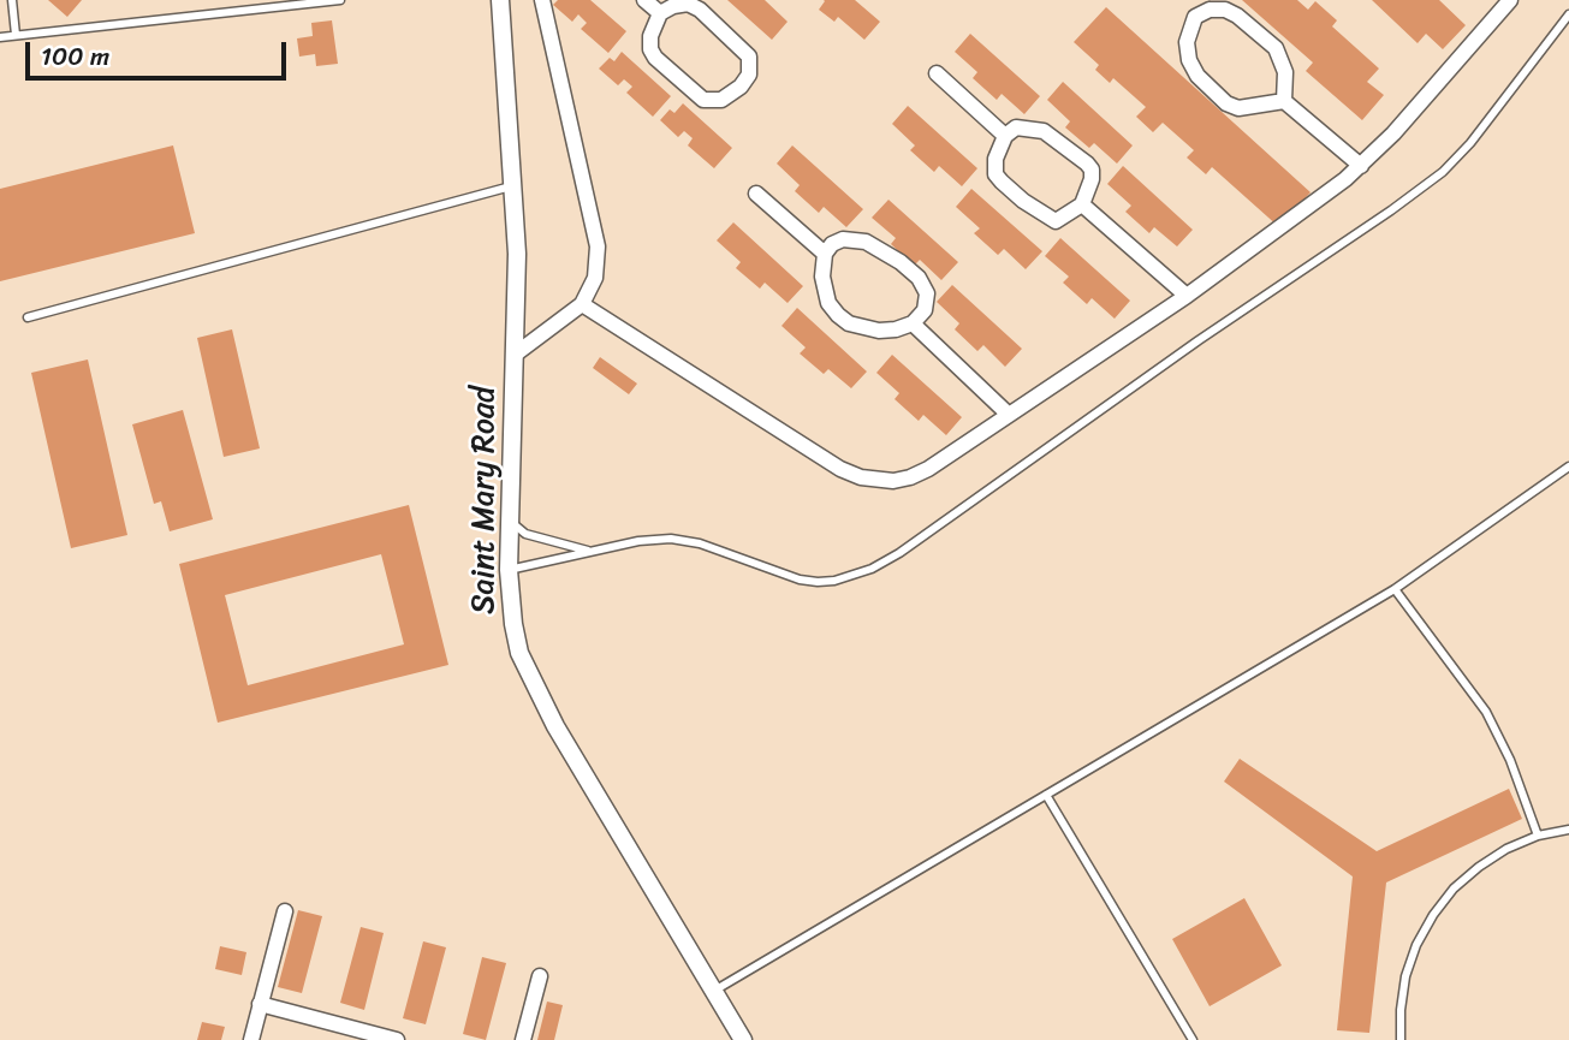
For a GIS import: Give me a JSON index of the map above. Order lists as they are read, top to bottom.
{
  "streets": {
    "street": ["Saint Mary Road"]
  },
  "scale_bar": "100 m"
}
